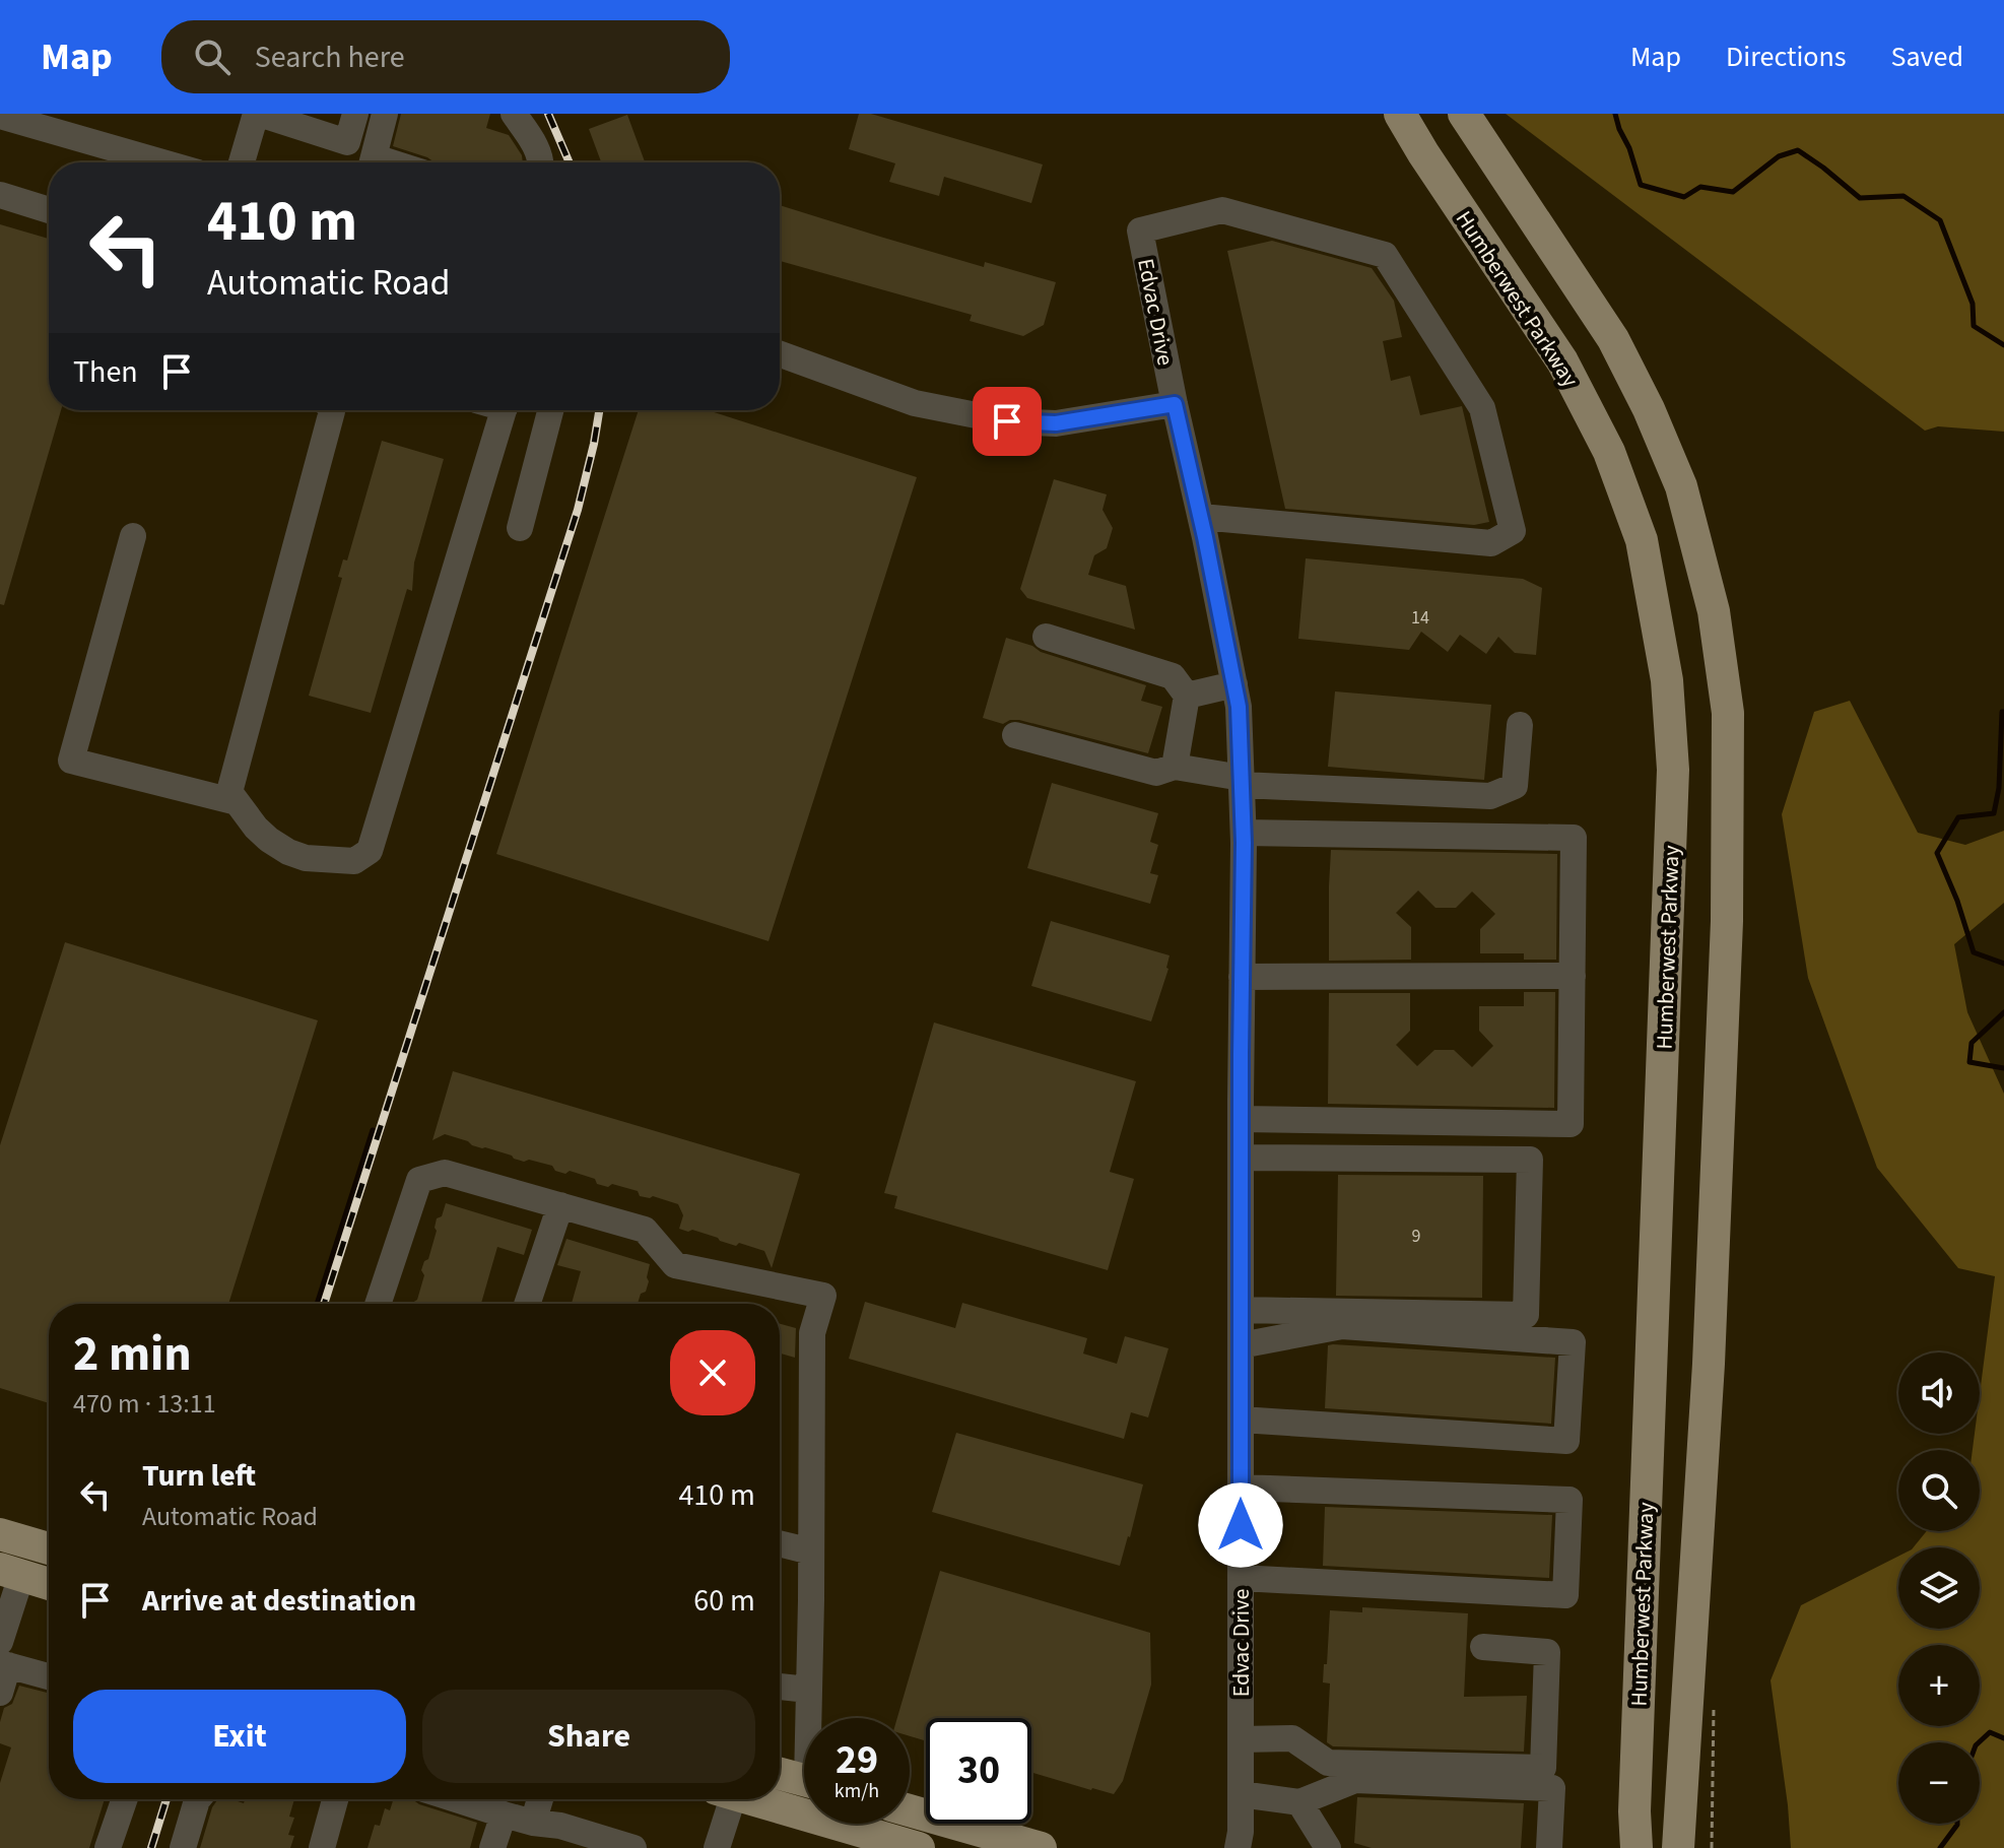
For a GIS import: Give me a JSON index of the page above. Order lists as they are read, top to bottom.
{
  "streets": {
    "main road": ["Humberwest Parkway"],
    "street": ["Edvac Drive"]
  },
  "house_numbers": ["14", "9"],
  "page": {
    "header": "Map",
    "search": "Search here",
    "nav": ["Map", "Directions", "Saved"],
    "turn": ["410 m", "Automatic Road"],
    "then": "Then",
    "heading": ["2 min", "470 m · 13:11"],
    "map_buttons": ["+", "−"],
    "list": [
      {
        "name": "Turn left",
        "note": "Automatic Road",
        "value": "410 m"
      },
      {
        "name": "Arrive at destination",
        "value": "60 m"
      }
    ],
    "buttons": ["Exit", "Share"],
    "speed": "29 km/h",
    "limit": "30"
  }
}
